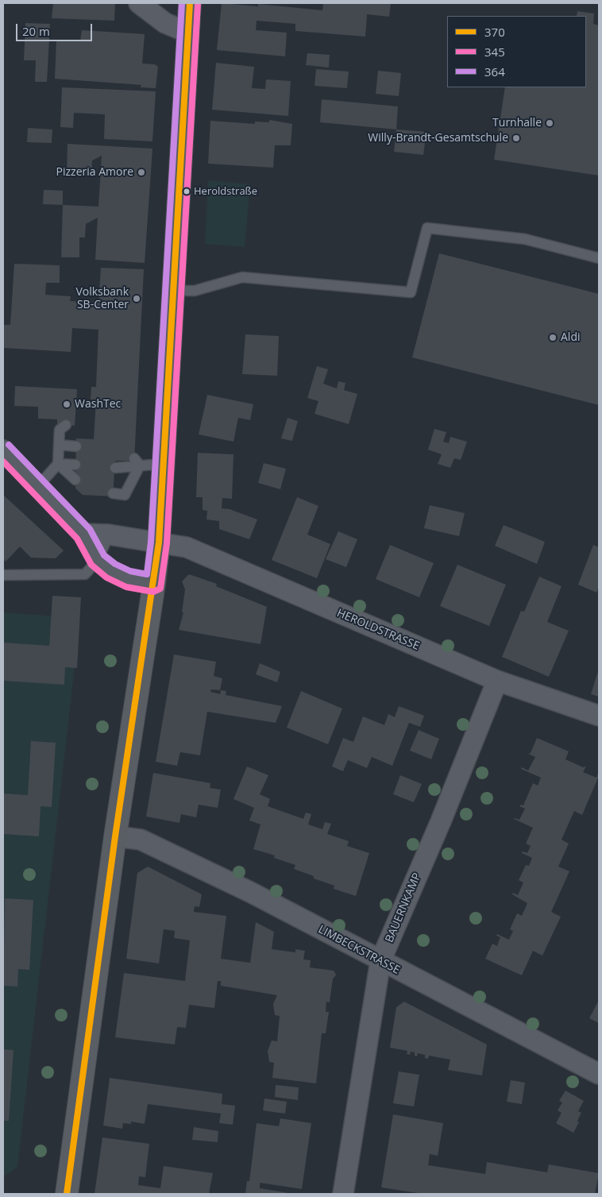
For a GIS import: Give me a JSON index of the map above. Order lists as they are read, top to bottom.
{
  "streets": {
    "street": ["HEROLDSTRASSE", "BAUERNKAMP", "LIMBECKSTRASSE"]
  },
  "crossings": [
    ["HEROLDSTRASSE", "BAUERNKAMP"],
    ["BAUERNKAMP", "LIMBECKSTRASSE"]
  ],
  "places": [
    "Turnhalle",
    "Willy-Brandt-Gesamtschule",
    "Pizzeria Amore",
    "Heroldstraße",
    "Volksbank SB-Center",
    "Aldi",
    "WashTec"
  ],
  "lines": ["transit line 370", "transit line 364", "transit line 345"],
  "legend": ["370", "345", "364"],
  "scale_bar": "20 m"
}
